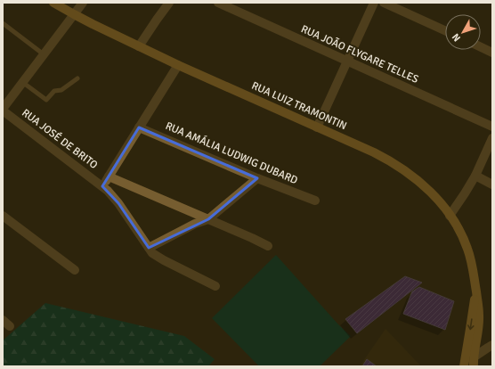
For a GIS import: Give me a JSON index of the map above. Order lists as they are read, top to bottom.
{
  "streets": {
    "main road": ["RUA LUIZ TRAMONTIN"],
    "street": ["RUA JOÃO FLYGARE TELLES", "RUA JOSÉ DE BRITO", "RUA AMÁLIA LUDWIG DUBARD"]
  },
  "north": "bottom left"
}
